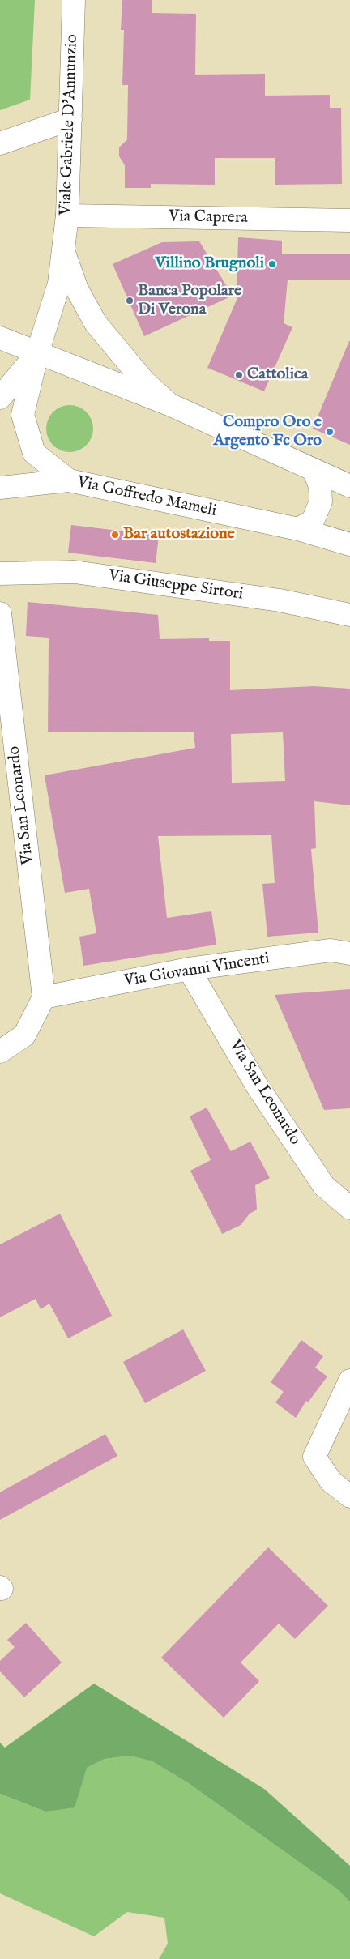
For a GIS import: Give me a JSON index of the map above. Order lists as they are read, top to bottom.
{
  "streets": {
    "street": [
      "Viale Gabriele D'Annunzio",
      "Via Caprera",
      "Via Goffredo Mameli",
      "Via Giuseppe Sirtori",
      "Via San Leonardo",
      "Via Giovanni Vincenti"
    ]
  },
  "crossings": [
    ["Viale Gabriele D'Annunzio", "Via Caprera"],
    ["Viale Gabriele D'Annunzio", "Via Goffredo Mameli"],
    ["Via San Leonardo", "Via Giovanni Vincenti"]
  ],
  "places": [
    "Villino Brugnoli",
    "Banca Popolare Di Verona",
    "Cattolica",
    "Compro Oro e Argento Fc Oro",
    "Bar autostazione"
  ]
}
